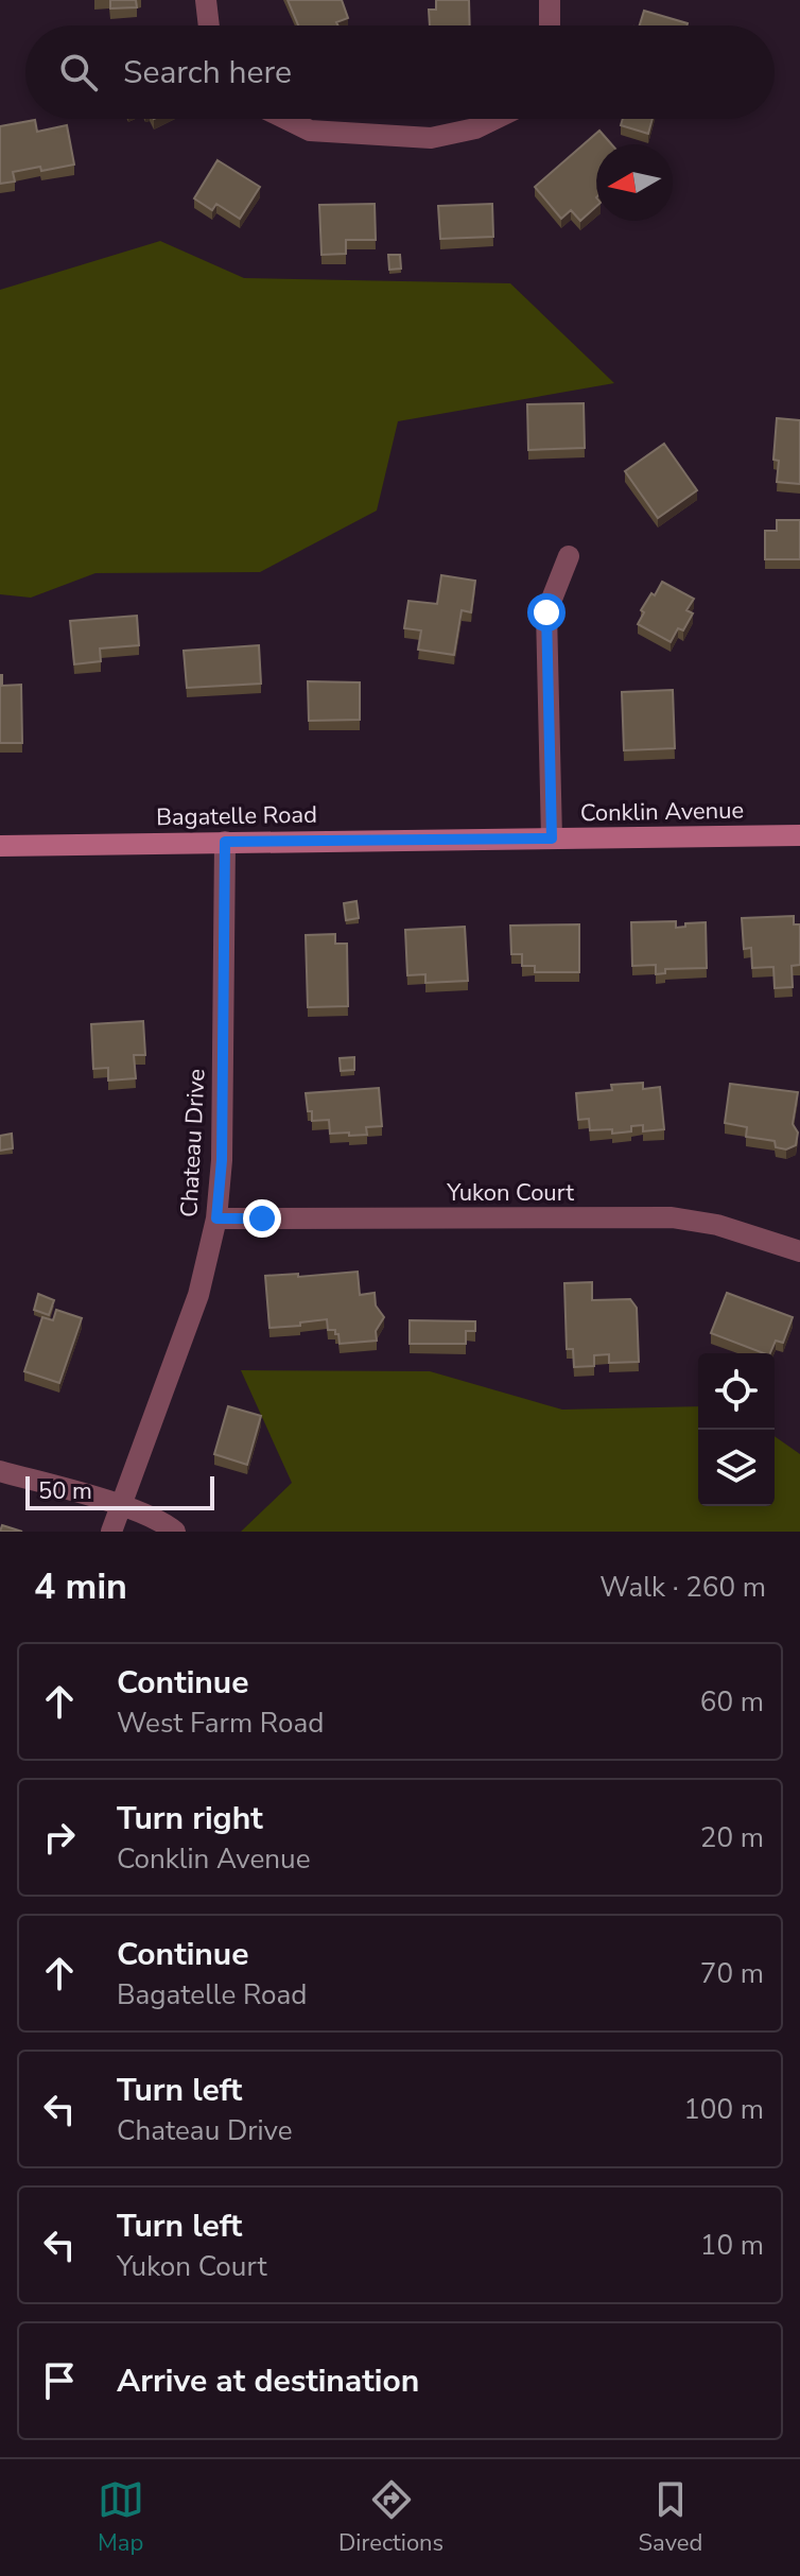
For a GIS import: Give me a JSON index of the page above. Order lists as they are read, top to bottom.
{
  "streets": {
    "street": [
      "Conklin Avenue",
      "Bagatelle Road",
      "Chateau Drive",
      "Yukon Court"
    ]
  },
  "crossings": [
    ["Conklin Avenue", "Bagatelle Road"],
    ["Bagatelle Road", "Chateau Drive"],
    ["Chateau Drive", "Yukon Court"]
  ],
  "scale_bar": "50 m",
  "north": "left",
  "page": {
    "search": "Search here",
    "scale": "50 m",
    "heading": ["4 min", "Walk · 260 m"],
    "list": [
      ["Continue", "West Farm Road", "60 m"],
      ["Turn right", "Conklin Avenue", "20 m"],
      ["Continue", "Bagatelle Road", "70 m"],
      ["Turn left", "Chateau Drive", "100 m"],
      ["Turn left", "Yukon Court", "10 m"],
      "Arrive at destination"
    ],
    "nav": ["Map", "Directions", "Saved"]
  }
}
